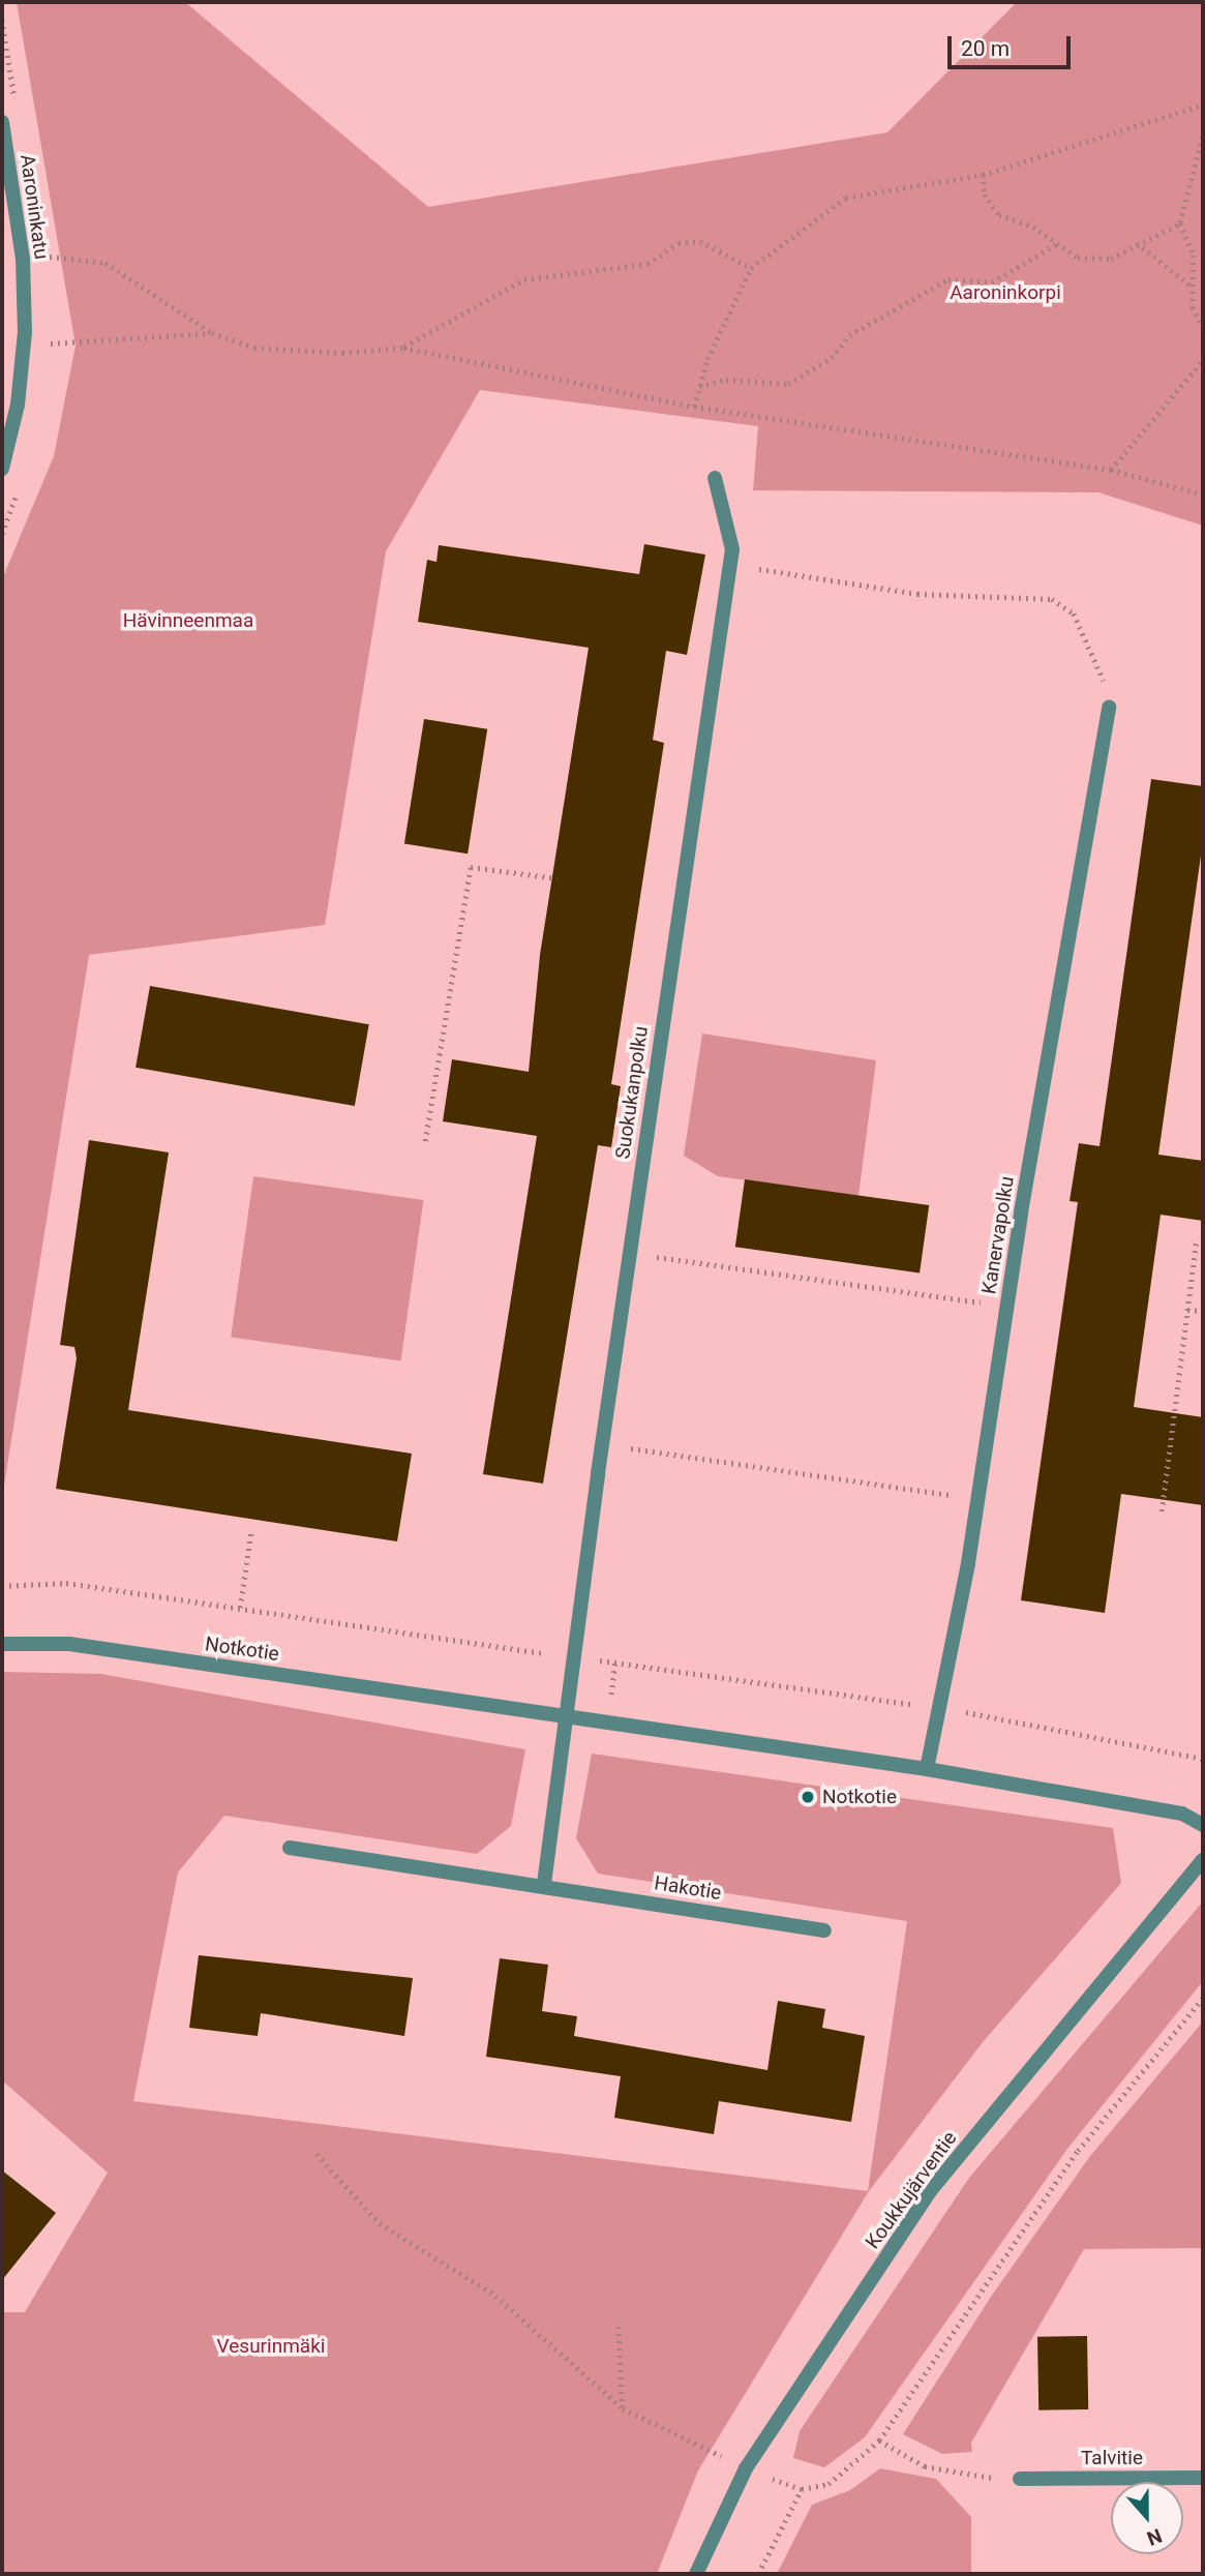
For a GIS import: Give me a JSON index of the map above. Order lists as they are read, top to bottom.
{
  "streets": {
    "street": [
      "Aaroninkatu",
      "Suokukanpolku",
      "Kanervapolku",
      "Notkotie",
      "Hakotie",
      "Koukkujärventie",
      "Talvitie"
    ]
  },
  "crossings": [
    ["Suokukanpolku", "Notkotie"],
    ["Kanervapolku", "Notkotie"]
  ],
  "parks": ["Aaroninkorpi", "Hävinneenmaa", "Vesurinmäki"],
  "places": ["Notkotie"],
  "scale_bar": "20 m",
  "north": "bottom"
}
